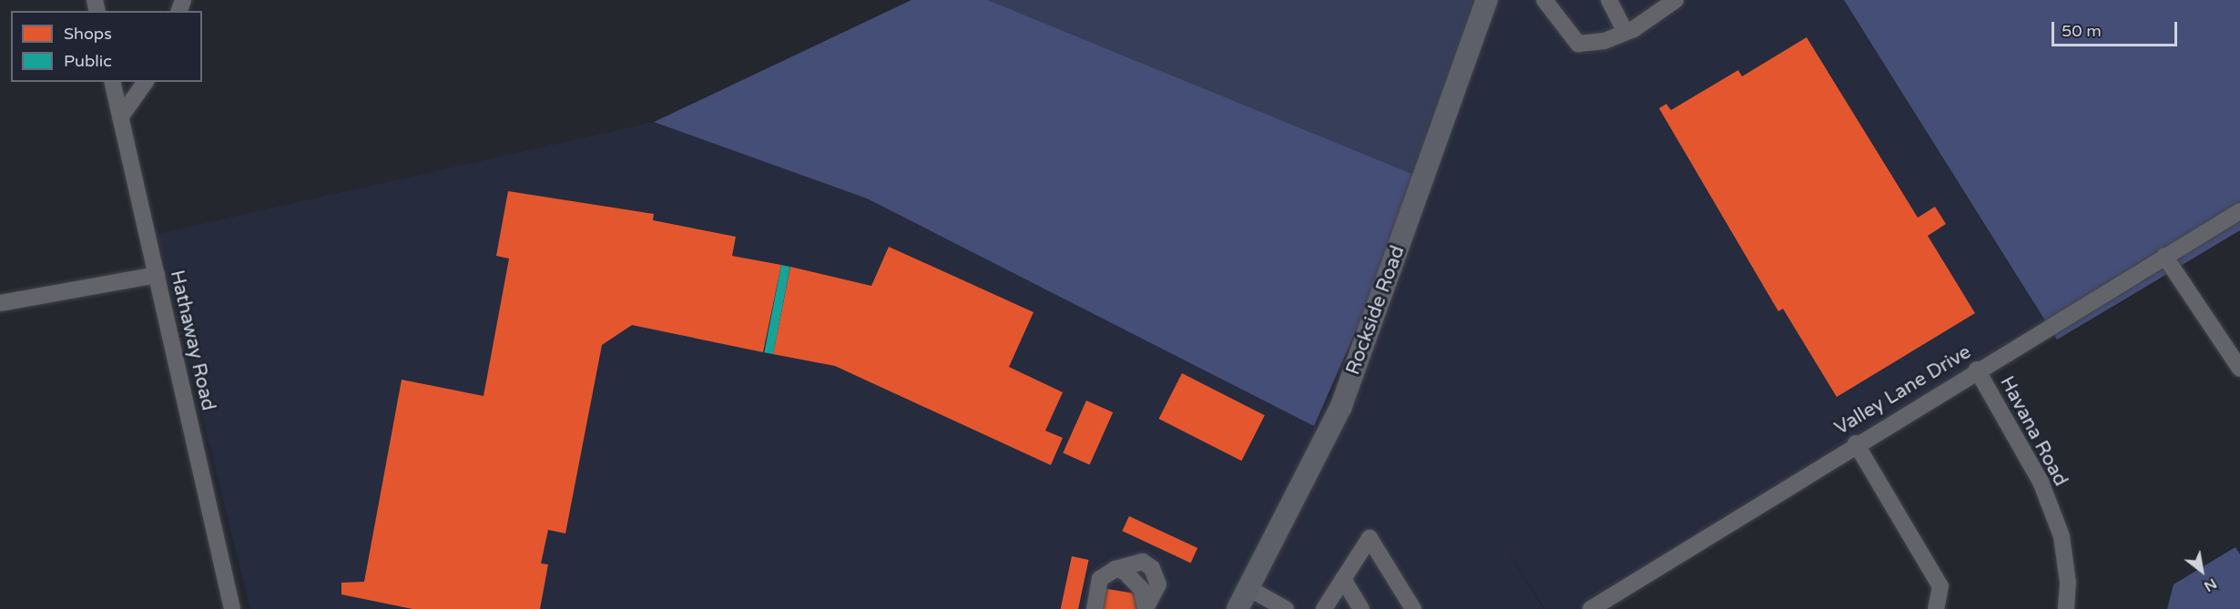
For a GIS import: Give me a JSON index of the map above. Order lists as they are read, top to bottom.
{
  "streets": {
    "main road": ["Rockside Road"],
    "street": ["Hathaway Road", "Valley Lane Drive", "Havana Road"]
  },
  "crossings": [
    ["Valley Lane Drive", "Havana Road"]
  ],
  "legend": ["Shops", "Public"],
  "scale_bar": "50 m",
  "north": "bottom right"
}
